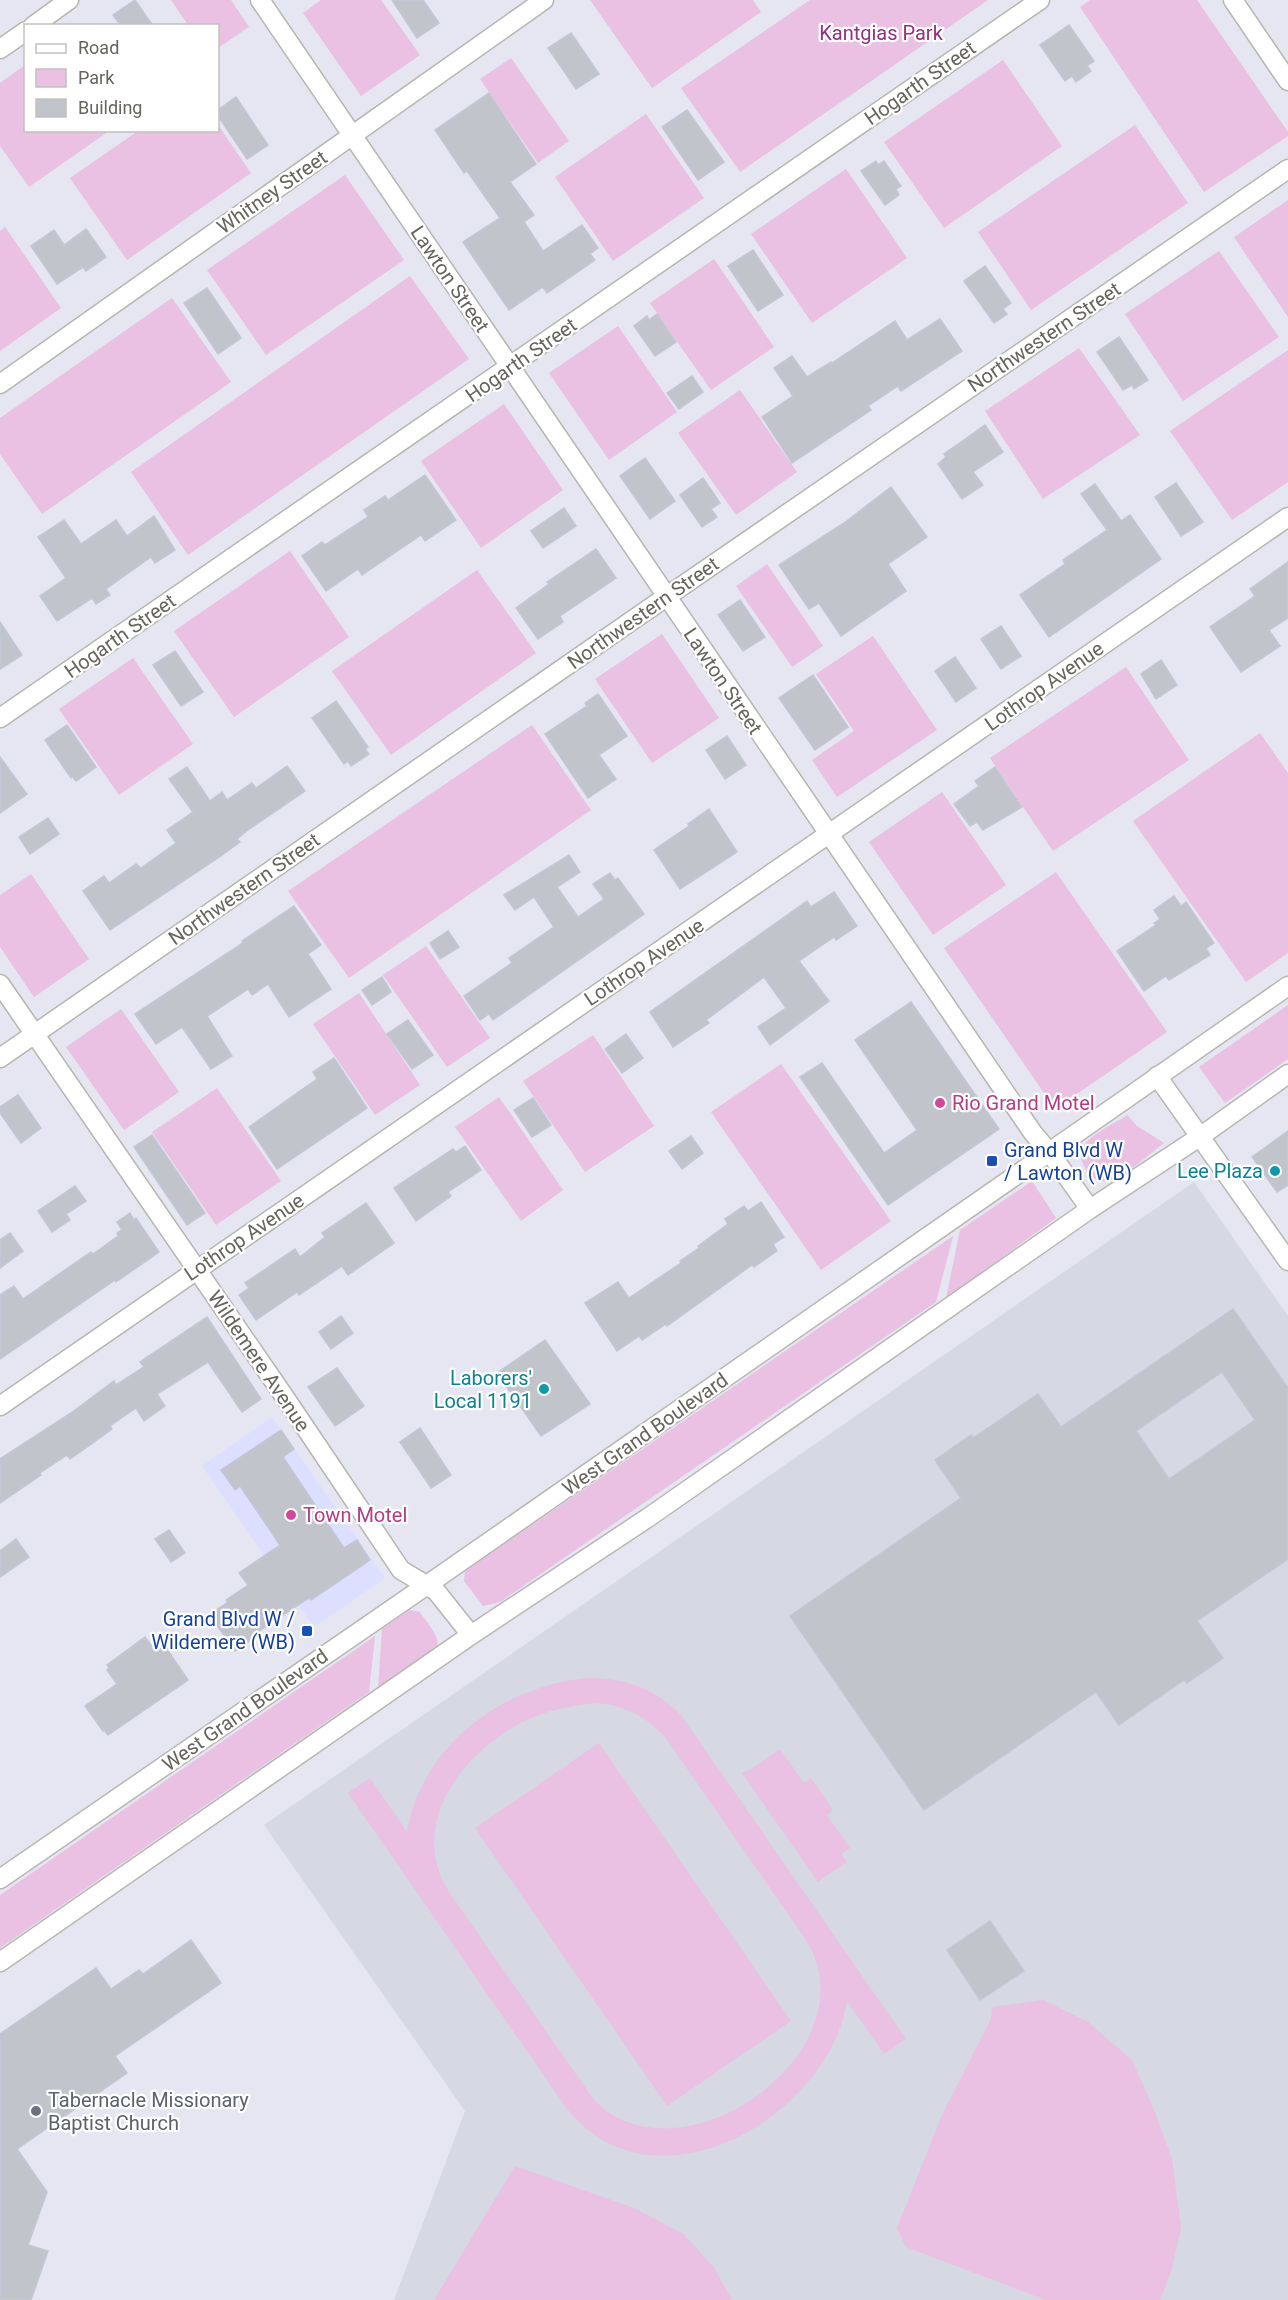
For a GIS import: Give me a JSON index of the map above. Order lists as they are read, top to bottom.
{
  "streets": {
    "street": [
      "Hogarth Street",
      "Whitney Street",
      "Lawton Street",
      "Northwestern Street",
      "Lothrop Avenue",
      "Wildemere Avenue",
      "West Grand Boulevard"
    ]
  },
  "crossings": [
    ["Hogarth Street", "Lawton Street"],
    ["Whitney Street", "Lawton Street"],
    ["Lawton Street", "Northwestern Street"],
    ["Lawton Street", "Lothrop Avenue"],
    ["Lawton Street", "West Grand Boulevard"],
    ["Northwestern Street", "Wildemere Avenue"],
    ["Lothrop Avenue", "Wildemere Avenue"],
    ["Wildemere Avenue", "West Grand Boulevard"]
  ],
  "parks": ["Kantgias Park"],
  "places": {
    "other": [
      "Rio Grand Motel",
      "Lee Plaza",
      "Laborers' Local 1191",
      "Town Motel",
      "Tabernacle Missionary Baptist Church"
    ],
    "transit": ["Grand Blvd W / Lawton (WB)", "Grand Blvd W / Wildemere (WB)"]
  },
  "legend": ["Road", "Park", "Building"]
}
